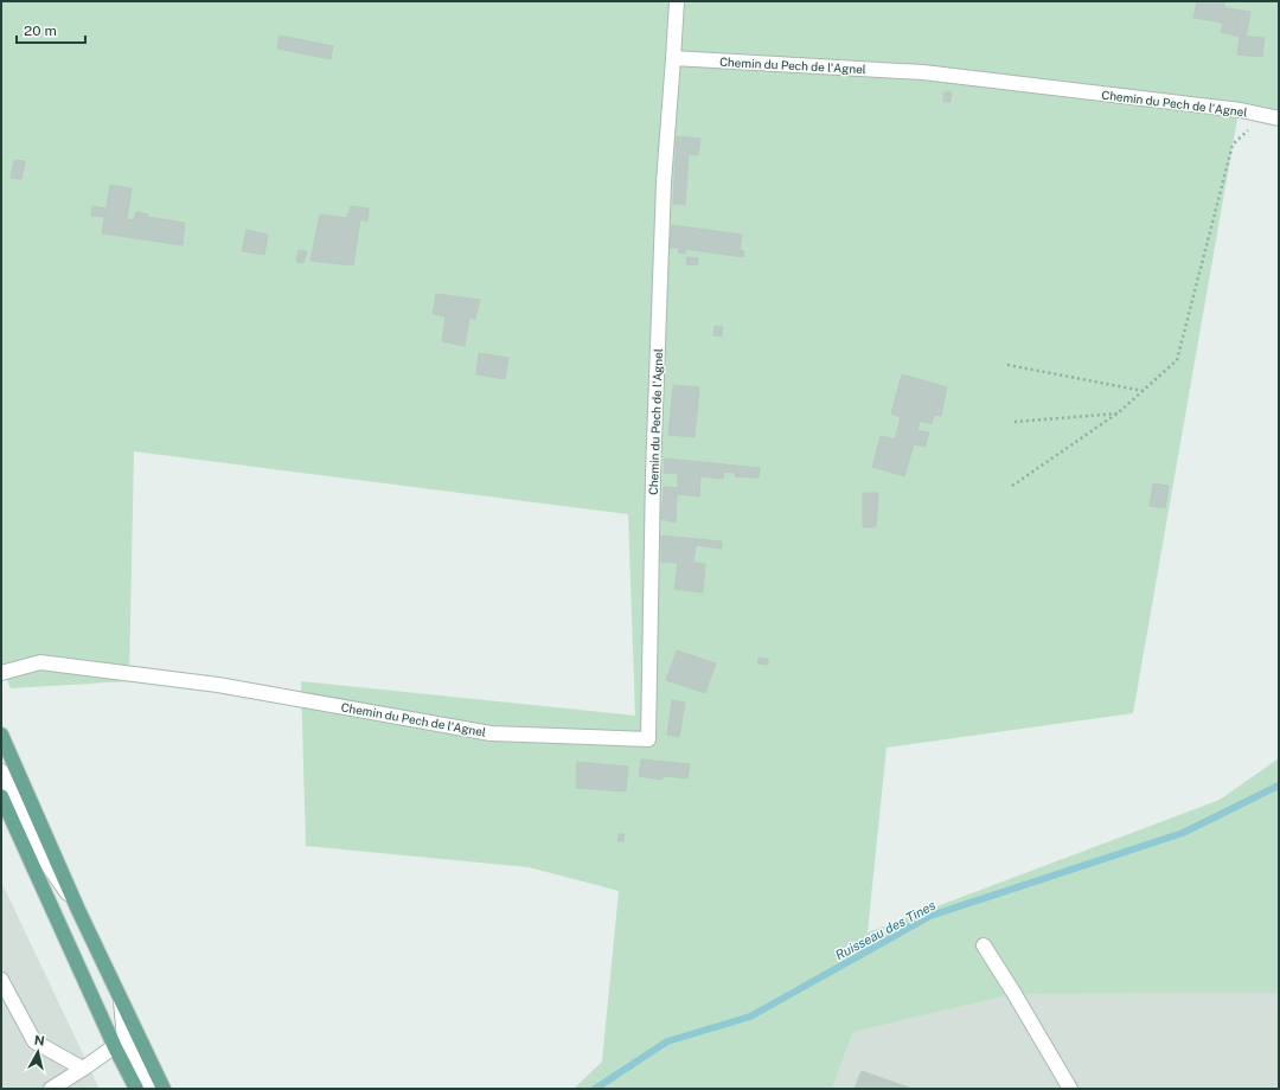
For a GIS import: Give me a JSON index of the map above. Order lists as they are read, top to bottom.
{
  "streets": {
    "street": ["Chemin du Pech de l'Agnel"]
  },
  "water": ["Ruisseau des Tines"],
  "scale_bar": "20 m",
  "north": "top"
}
